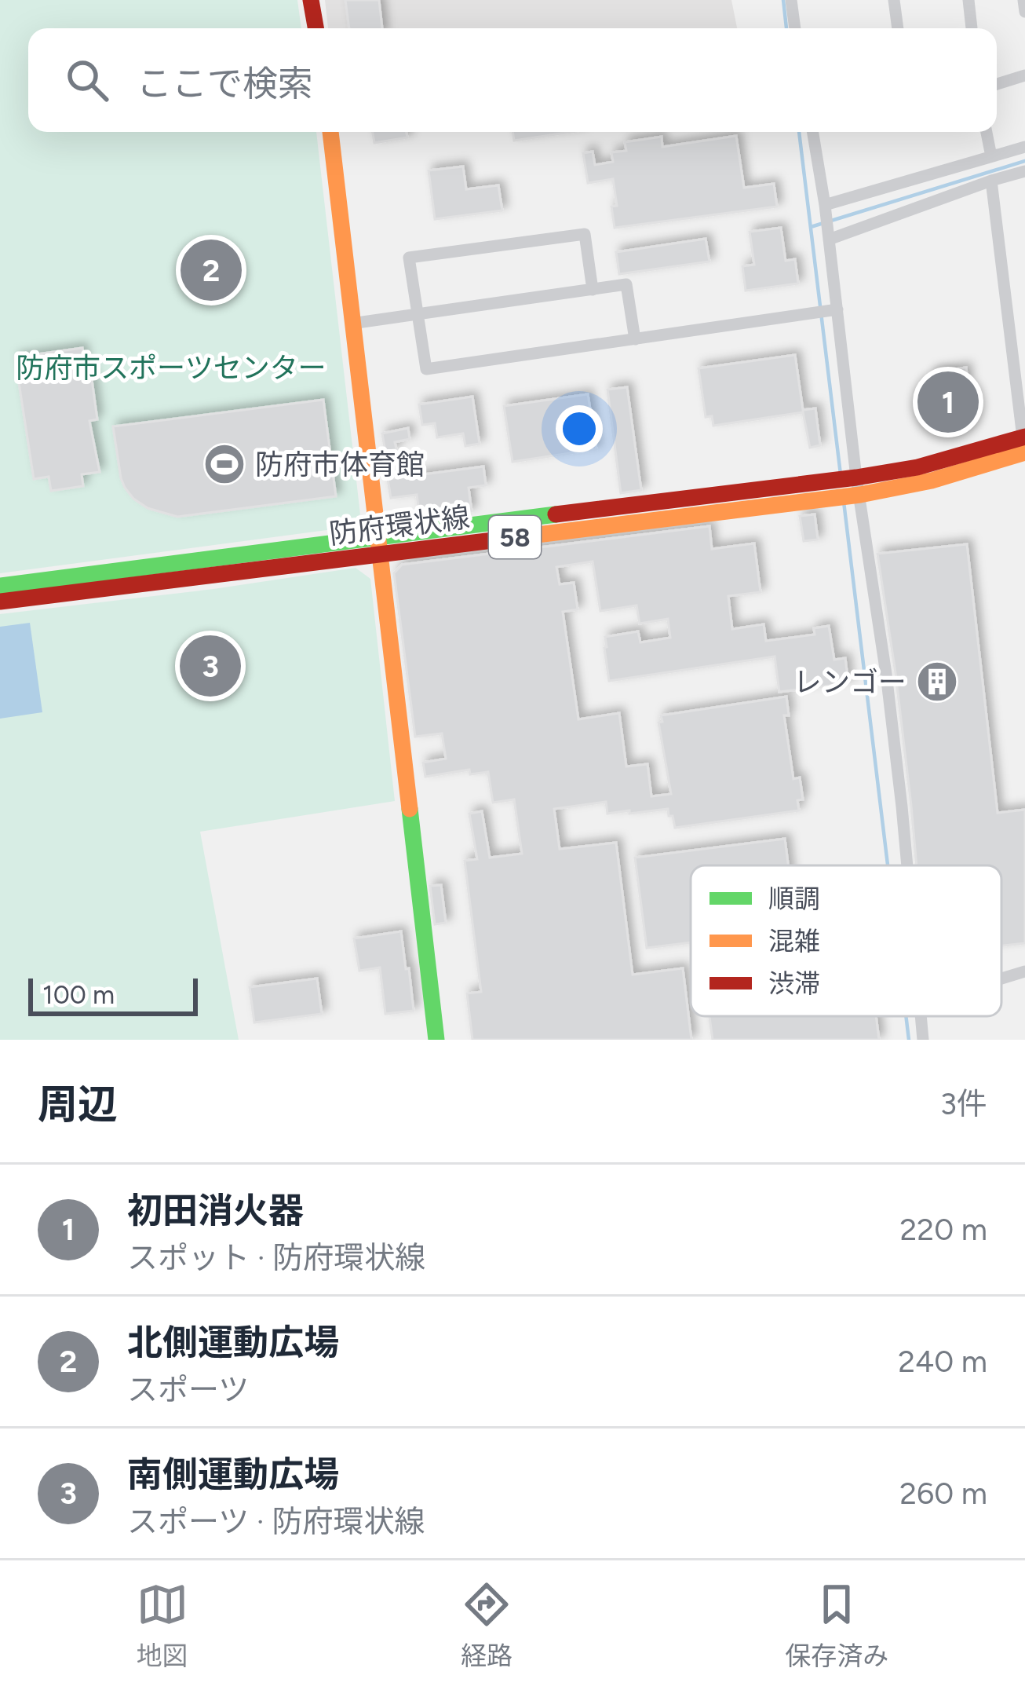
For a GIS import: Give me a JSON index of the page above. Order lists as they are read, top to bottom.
{
  "streets": {
    "main road": ["防府環状線", "58"]
  },
  "parks": ["防府市スポーツセンター"],
  "places": {
    "sports": ["防府市体育館"],
    "building": ["レンゴー"]
  },
  "legend": ["順調", "混雑", "渋滞"],
  "scale_bar": "100 m",
  "page": {
    "search": "ここで検索",
    "pins": ["2", "1", "3"],
    "scale": "100 m",
    "heading": ["周辺", "3件"],
    "list": [
      {
        "mark": "1",
        "name": "初田消火器",
        "note": "スポット · 防府環状線",
        "value": "220 m"
      },
      {
        "mark": "2",
        "name": "北側運動広場",
        "note": "スポーツ",
        "value": "240 m"
      },
      {
        "mark": "3",
        "name": "南側運動広場",
        "note": "スポーツ · 防府環状線",
        "value": "260 m"
      }
    ],
    "nav": ["地図", "経路", "保存済み"]
  }
}
